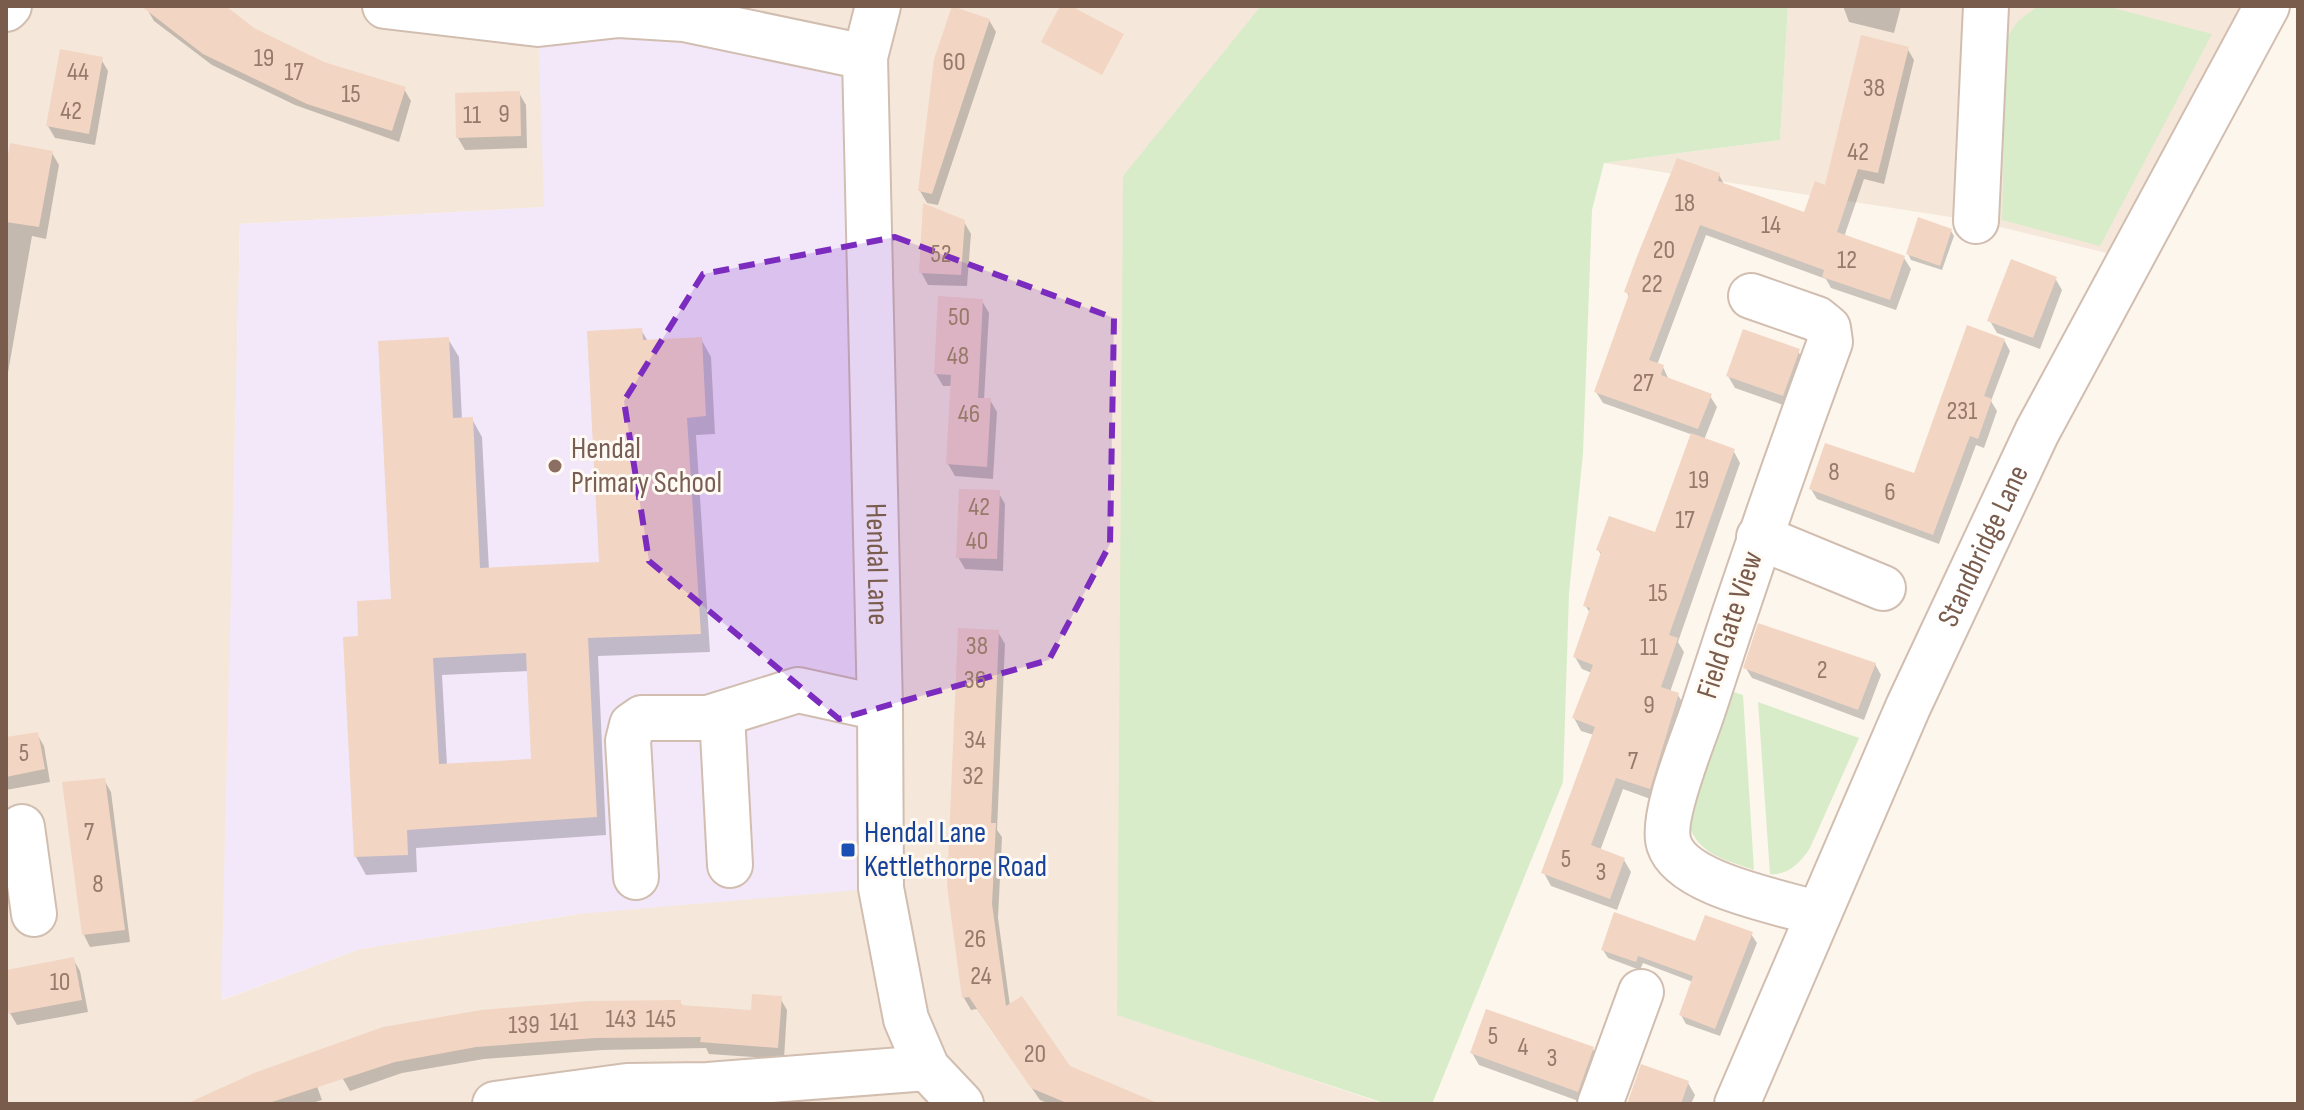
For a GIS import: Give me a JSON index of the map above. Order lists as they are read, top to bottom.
{
  "streets": {
    "street": ["Standbridge Lane", "Hendal Lane", "Field Gate View"]
  },
  "crossings": [
    ["Standbridge Lane", "Field Gate View"]
  ],
  "places": {
    "other": ["Hendal Primary School"],
    "transit": ["Hendal Lane Kettlethorpe Road"]
  },
  "house_numbers": [
    "19",
    "60",
    "44",
    "17",
    "38",
    "15",
    "42",
    "9",
    "11",
    "42",
    "18",
    "14",
    "20",
    "52",
    "12",
    "22",
    "50",
    "48",
    "27",
    "231",
    "46",
    "8",
    "19",
    "6",
    "42",
    "17",
    "40",
    "15",
    "38",
    "11",
    "2",
    "36",
    "9",
    "34",
    "5",
    "7",
    "32",
    "7",
    "5",
    "3",
    "8",
    "26",
    "24",
    "10",
    "143",
    "145",
    "141",
    "139",
    "5",
    "4",
    "20",
    "3"
  ]
}
